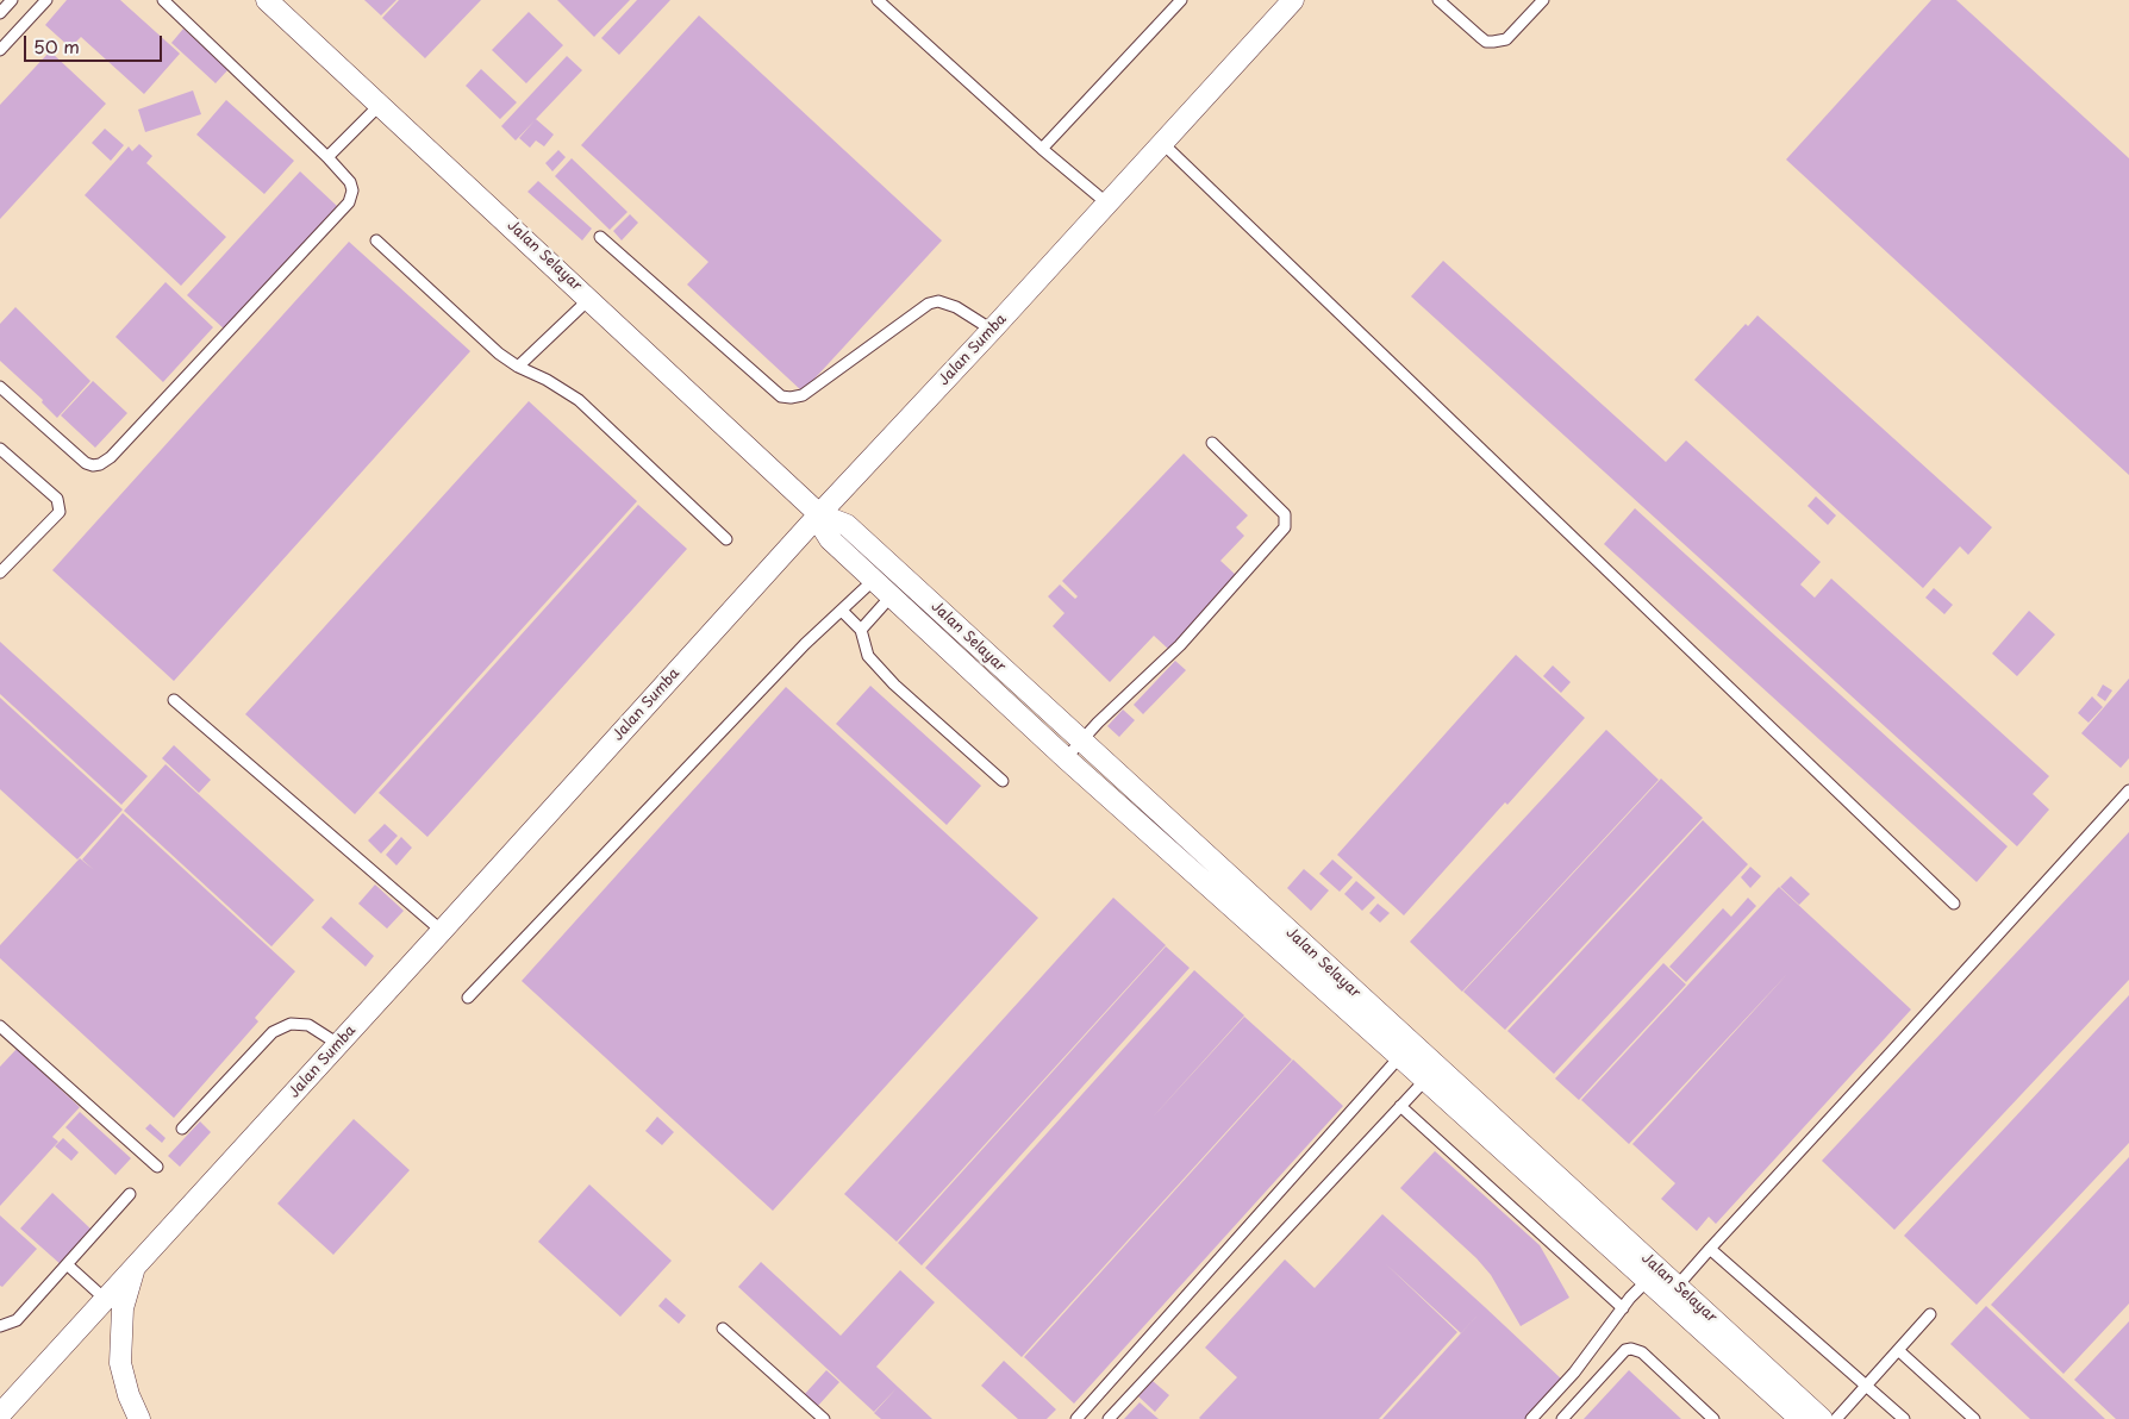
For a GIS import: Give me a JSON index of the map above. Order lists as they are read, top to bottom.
{
  "streets": {
    "street": ["Jalan Selayar", "Jalan Sumba"]
  },
  "crossings": [
    ["Jalan Selayar", "Jalan Sumba"]
  ],
  "scale_bar": "50 m"
}
